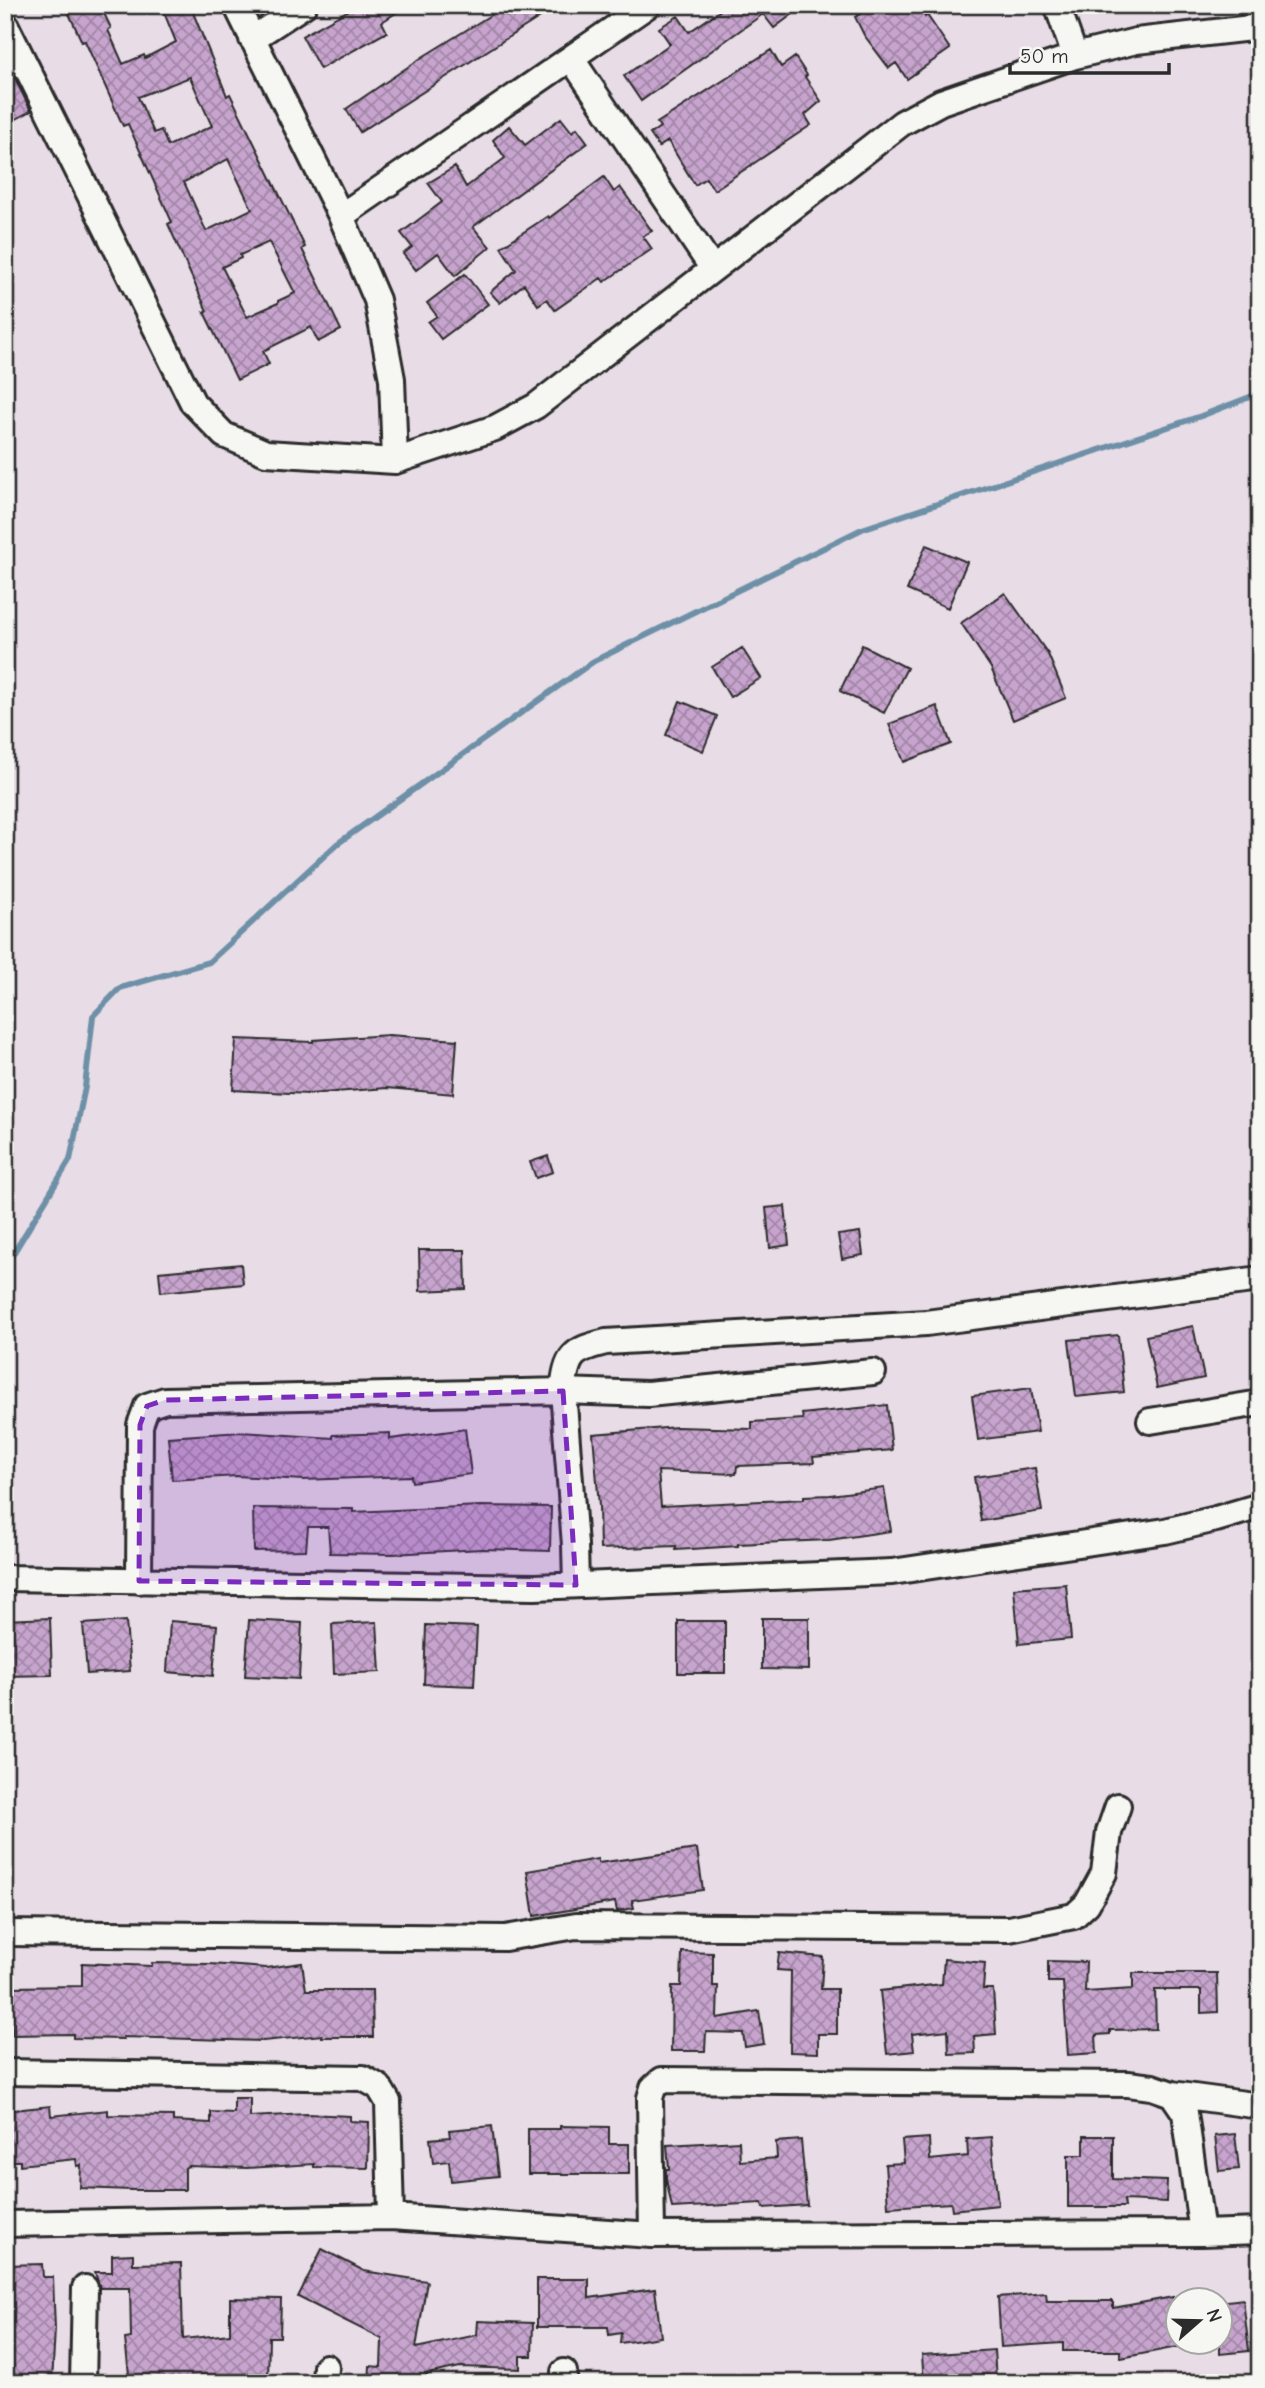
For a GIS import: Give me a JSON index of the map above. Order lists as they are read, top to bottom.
{
  "scale_bar": "50 m",
  "north": "right"
}
